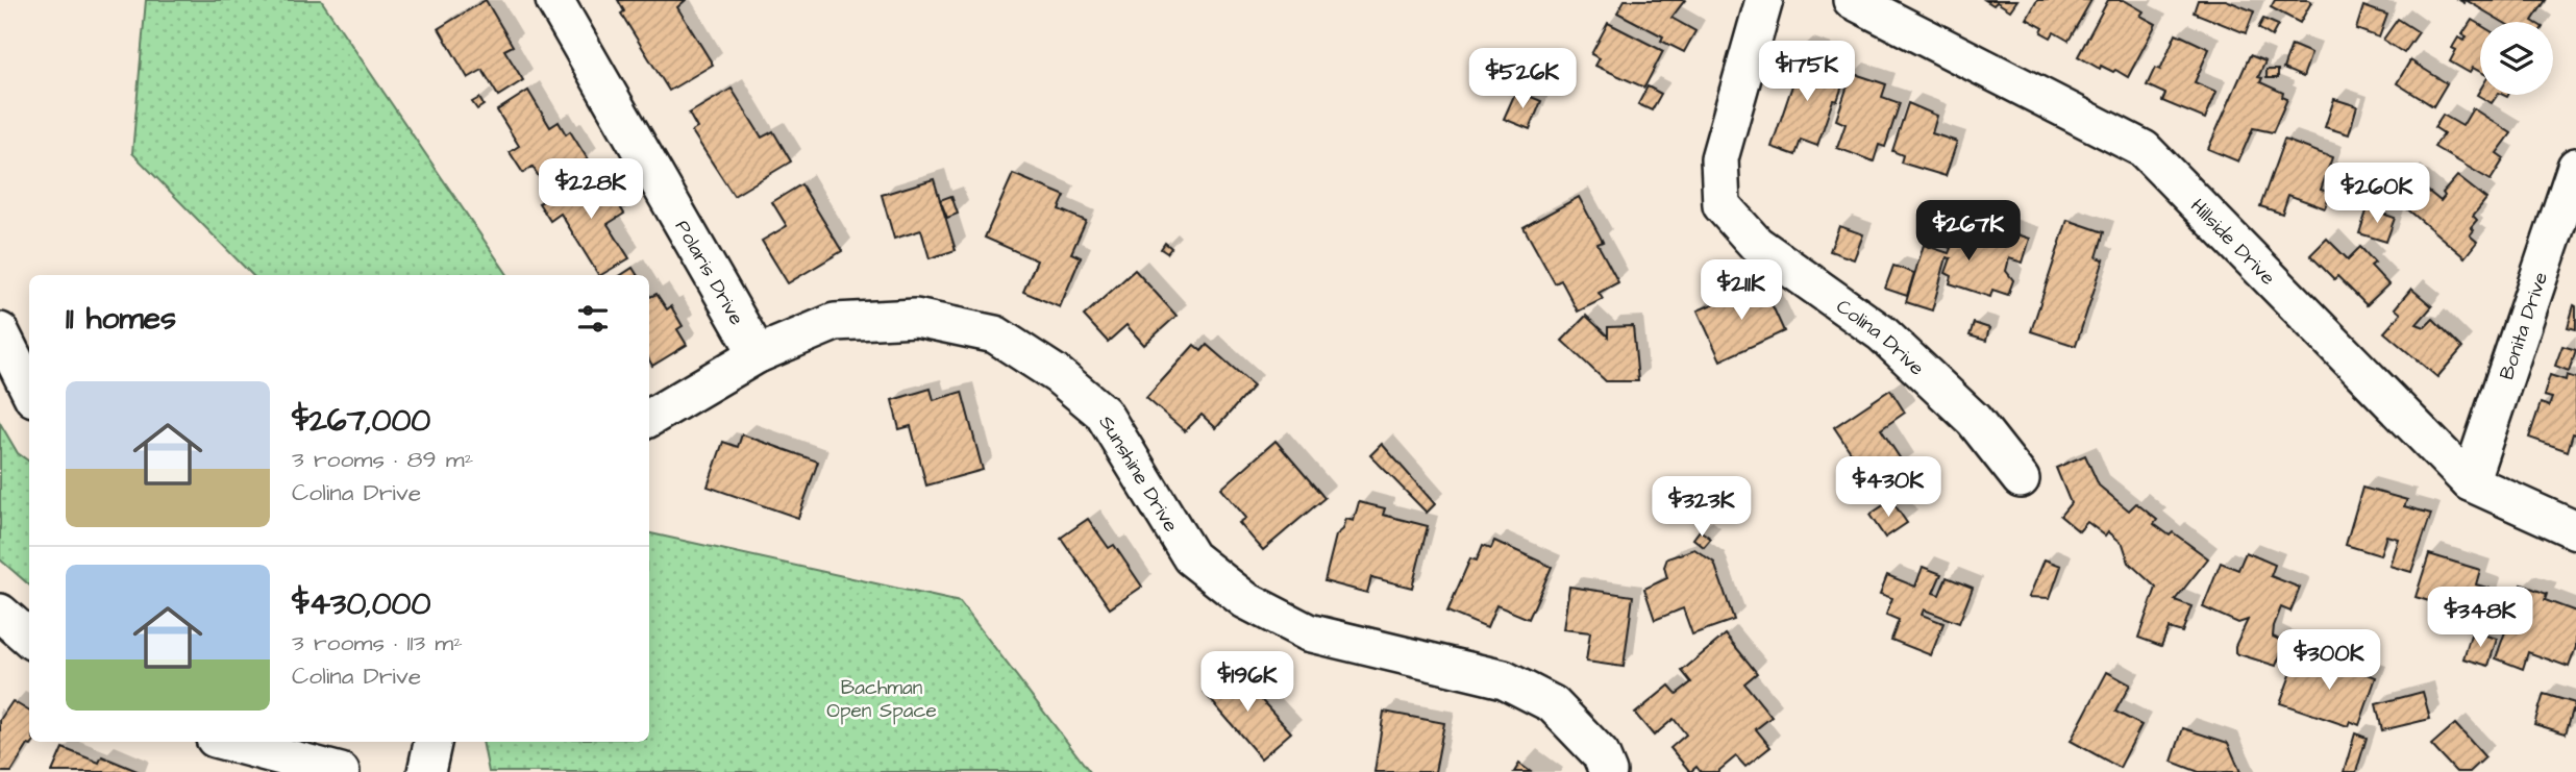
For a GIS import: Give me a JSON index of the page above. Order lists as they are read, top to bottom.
{
  "streets": {
    "street": [
      "Hillside Drive",
      "Polaris Drive",
      "Bonita Drive",
      "Colina Drive",
      "Sunshine Drive"
    ]
  },
  "crossings": [
    ["Hillside Drive", "Bonita Drive"],
    ["Polaris Drive", "Sunshine Drive"]
  ],
  "parks": ["Bachman Open Space"],
  "page": {
    "price": [
      "$175K",
      "$526K",
      "$228K",
      "$260K",
      "$267K",
      "$211K",
      "$430K",
      "$323K",
      "$348K",
      "$300K",
      "$196K"
    ],
    "heading": "11 homes",
    "list": [
      {
        "name": "$267,000",
        "note": "3 rooms · 89 m² · Colina Drive"
      },
      {
        "name": "$430,000",
        "note": "3 rooms · 113 m² · Colina Drive"
      }
    ]
  }
}
